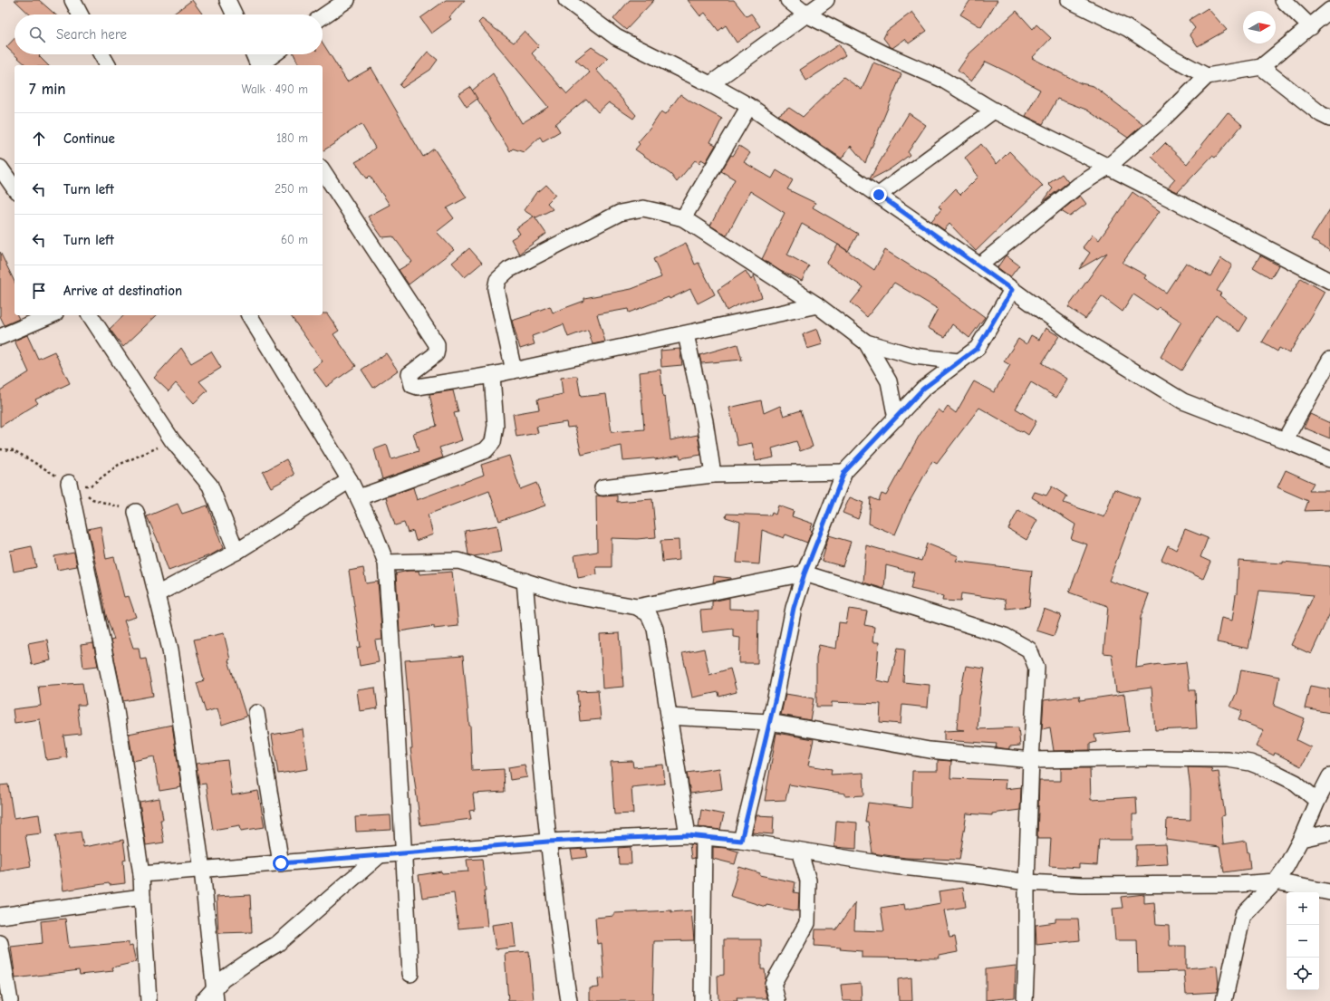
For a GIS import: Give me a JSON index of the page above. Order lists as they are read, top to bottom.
{
  "north": "right",
  "page": {
    "search": "Search here",
    "heading": ["7 min", "Walk · 490 m"],
    "list": [
      ["Continue", "180 m"],
      ["Turn left", "250 m"],
      ["Turn left", "60 m"],
      "Arrive at destination"
    ],
    "map_buttons": ["+", "−"]
  }
}
